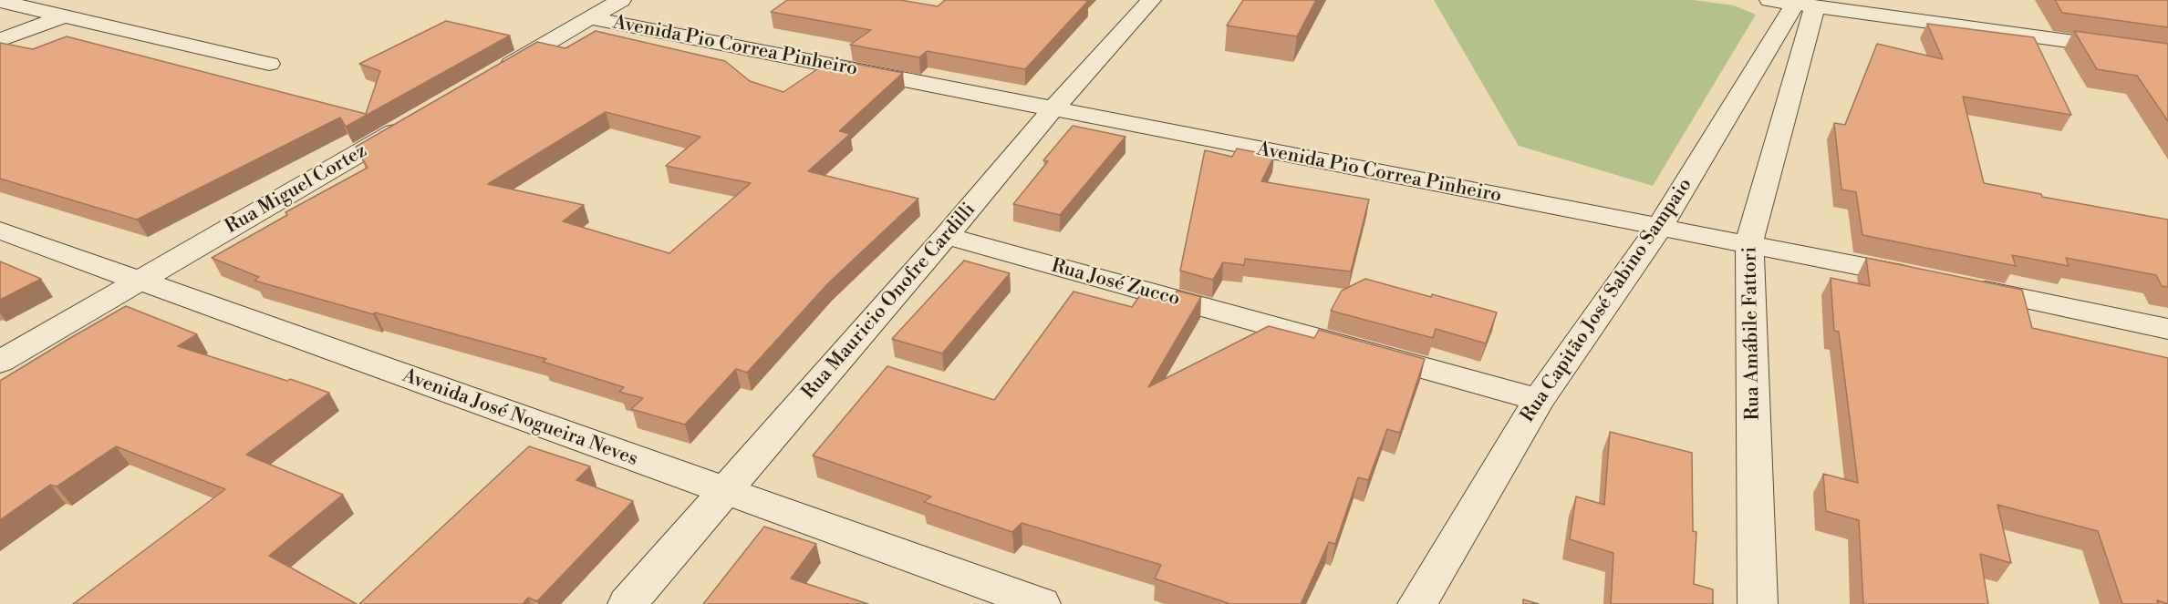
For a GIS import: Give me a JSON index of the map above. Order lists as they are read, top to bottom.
{
  "streets": {
    "street": [
      "Avenida Pio Correa Pinheiro",
      "Rua Miguel Cortez",
      "Rua José Zucco",
      "Rua Capitão José Sabino Sampaio",
      "Rua Mauricio Onofre Cardilli",
      "Rua Amábile Fattori",
      "Avenida José Nogueira Neves"
    ]
  },
  "crossings": [
    ["Avenida Pio Correa Pinheiro", "Rua Capitão José Sabino Sampaio"],
    ["Avenida Pio Correa Pinheiro", "Rua Mauricio Onofre Cardilli"],
    ["Avenida Pio Correa Pinheiro", "Rua Amábile Fattori"],
    ["Rua Miguel Cortez", "Avenida José Nogueira Neves"],
    ["Rua José Zucco", "Rua Capitão José Sabino Sampaio"],
    ["Rua José Zucco", "Rua Mauricio Onofre Cardilli"],
    ["Rua Capitão José Sabino Sampaio", "Rua Amábile Fattori"],
    ["Rua Mauricio Onofre Cardilli", "Avenida José Nogueira Neves"]
  ]
}
